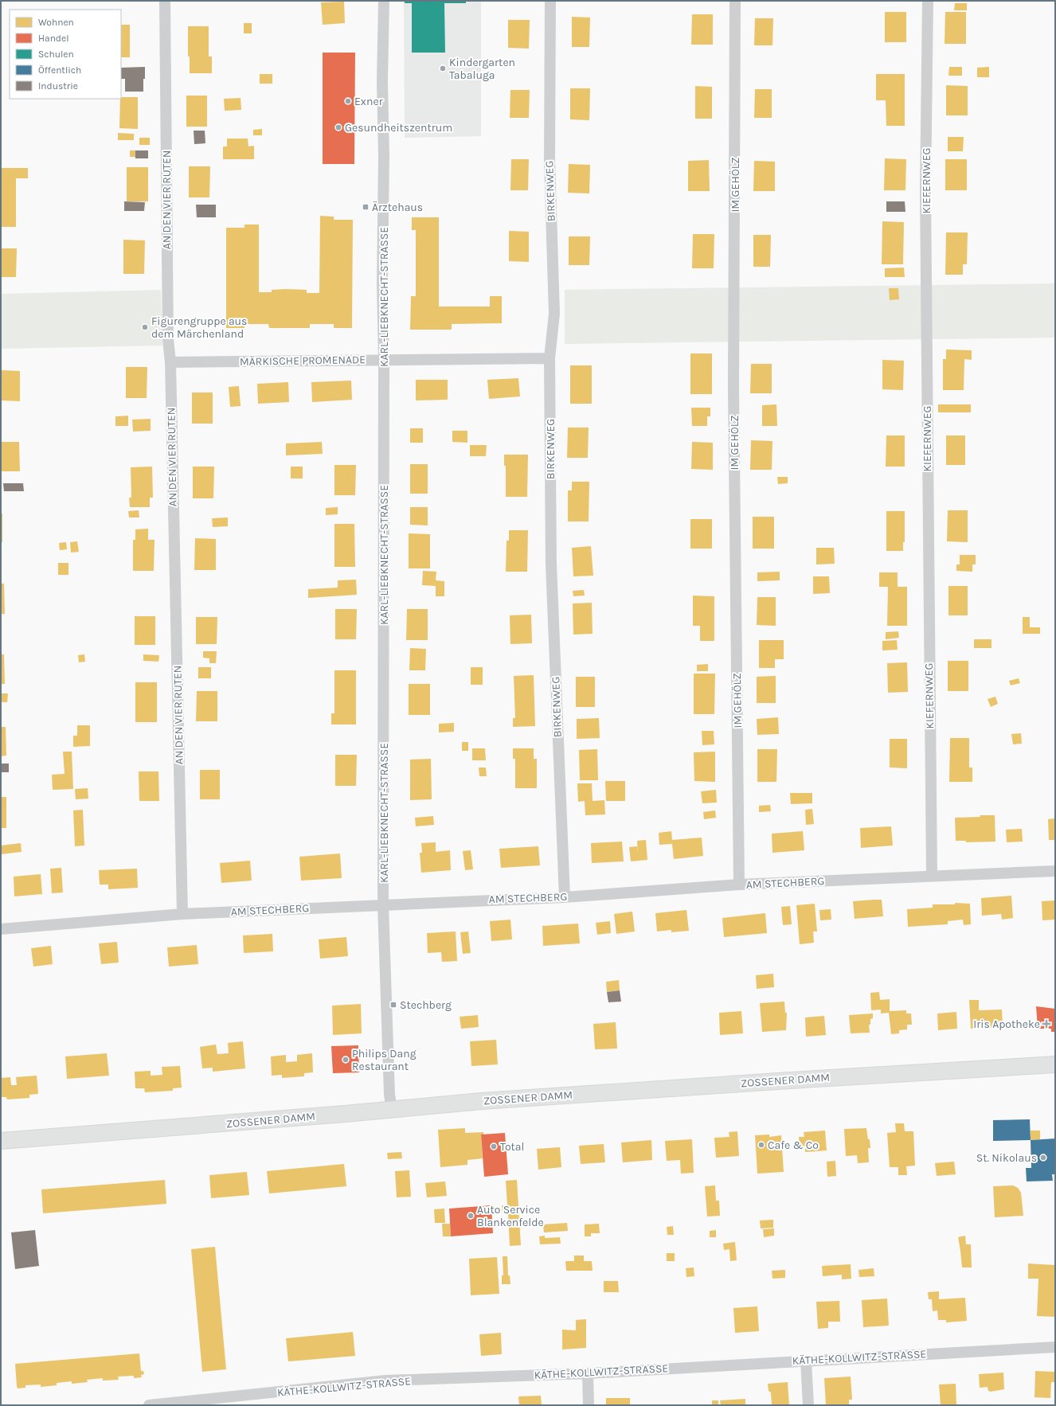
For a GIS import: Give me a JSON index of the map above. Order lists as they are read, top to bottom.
{
  "streets": {
    "main road": ["ZOSSENER DAMM"],
    "street": [
      "KIEFERNWEG",
      "IM GEHÖLZ",
      "BIRKENWEG",
      "AN DEN VIER RUTEN",
      "KARL-LIEBKNECHT-STRASSE",
      "MÄRKISCHE PROMENADE",
      "AM STECHBERG",
      "KÄTHE-KOLLWITZ-STRASSE"
    ]
  },
  "crossings": [
    ["KIEFERNWEG", "AM STECHBERG"],
    ["IM GEHÖLZ", "AM STECHBERG"],
    ["BIRKENWEG", "MÄRKISCHE PROMENADE"],
    ["BIRKENWEG", "AM STECHBERG"],
    ["AN DEN VIER RUTEN", "MÄRKISCHE PROMENADE"],
    ["AN DEN VIER RUTEN", "AM STECHBERG"],
    ["KARL-LIEBKNECHT-STRASSE", "MÄRKISCHE PROMENADE"],
    ["KARL-LIEBKNECHT-STRASSE", "AM STECHBERG"],
    ["KARL-LIEBKNECHT-STRASSE", "ZOSSENER DAMM"]
  ],
  "places": {
    "other": [
      "Kindergarten Tabaluga",
      "Exner",
      "Gesundheitszentrum",
      "Figurengruppe aus dem Märchenland",
      "Philips Dang Restaurant",
      "Cafe & Co",
      "Total",
      "St. Nikolaus",
      "Auto Service Blankenfelde"
    ],
    "transit": ["Ärztehaus", "Stechberg"],
    "health": ["Iris Apotheke"]
  },
  "legend": [
    "Wohnen",
    "Handel",
    "Schulen",
    "Öffentlich",
    "Industrie"
  ]
}
